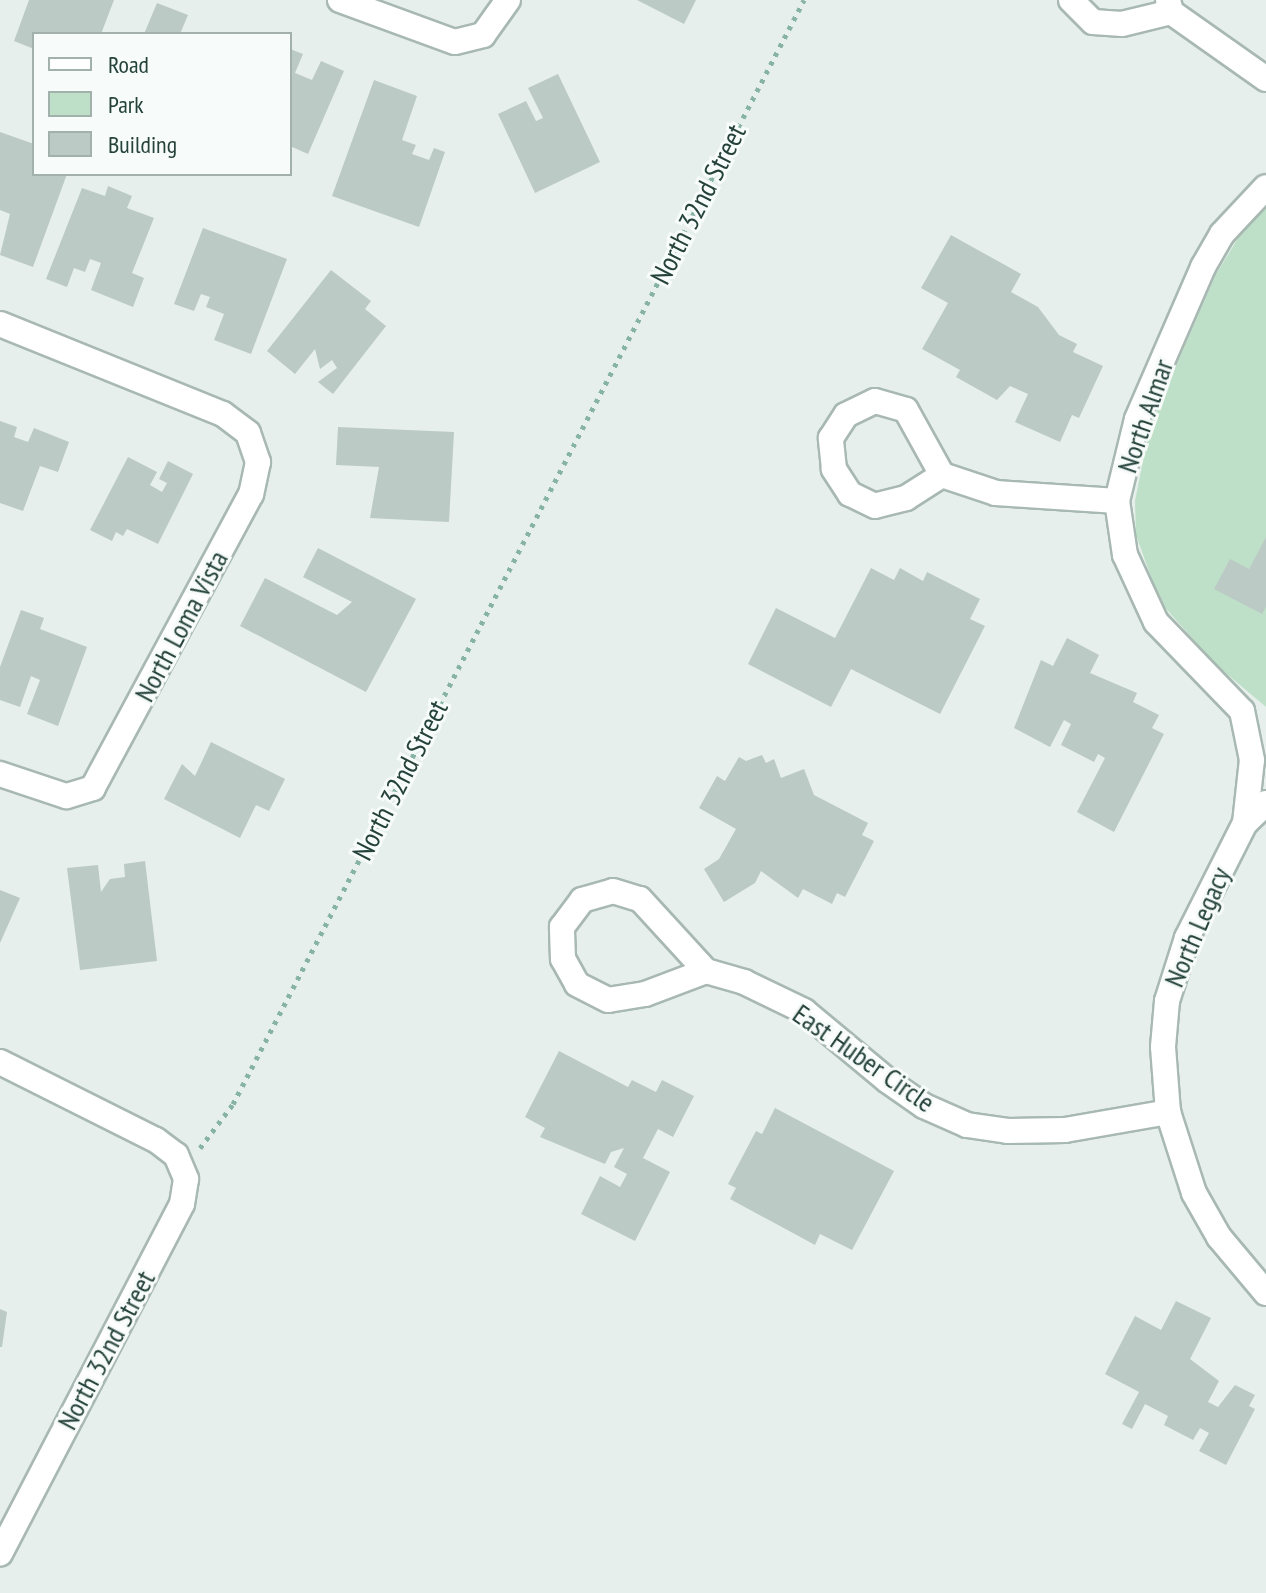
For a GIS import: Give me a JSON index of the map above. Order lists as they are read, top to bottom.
{
  "streets": {
    "street": [
      "North 32nd Street",
      "North Almar",
      "North Loma Vista",
      "North Legacy",
      "East Huber Circle"
    ]
  },
  "crossings": [
    ["North Legacy", "East Huber Circle"]
  ],
  "legend": ["Road", "Park", "Building"]
}
